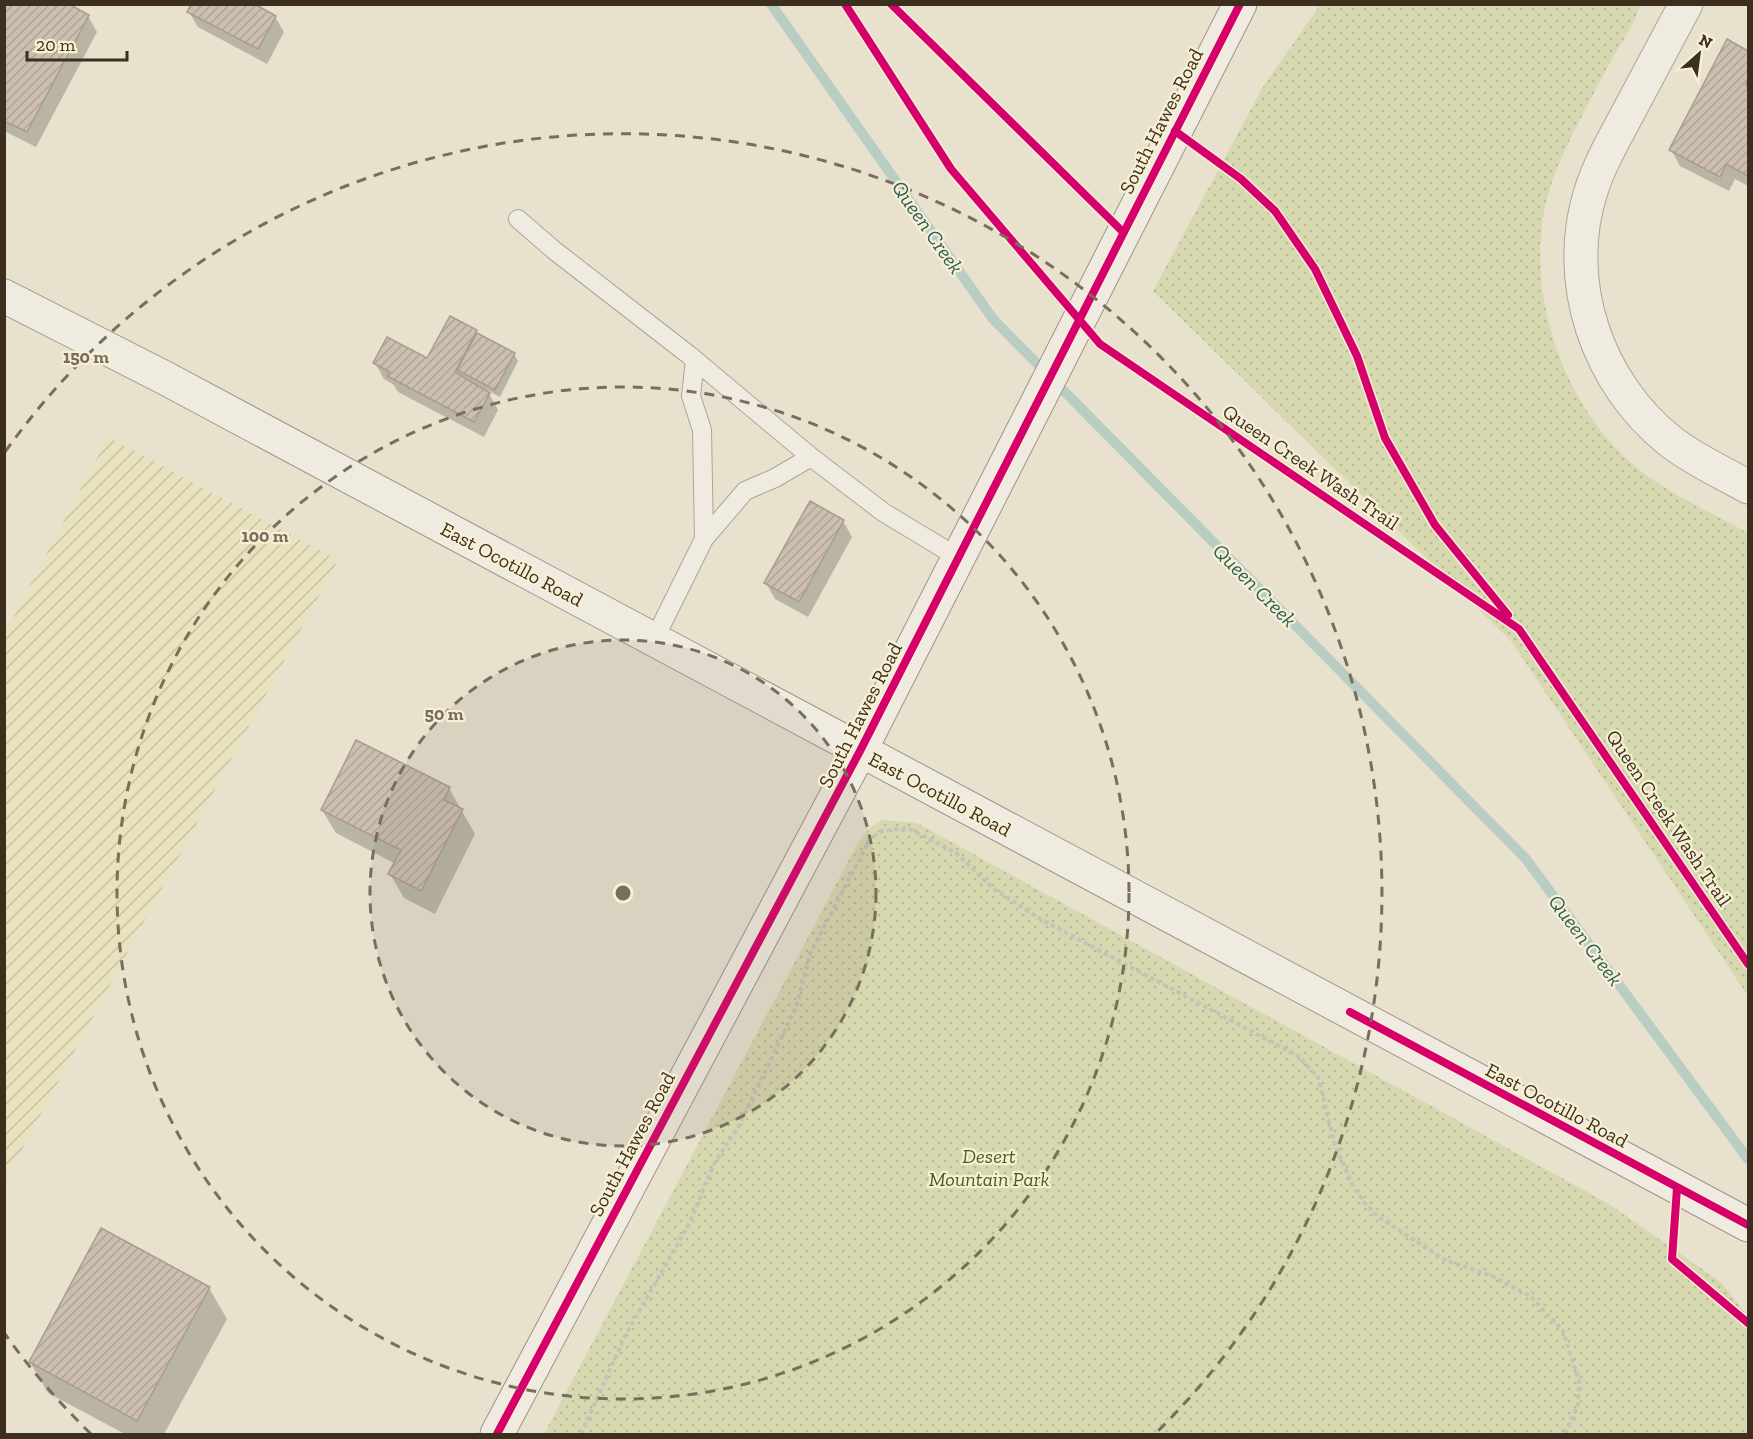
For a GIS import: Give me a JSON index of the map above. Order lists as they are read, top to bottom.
{
  "streets": {
    "main road": ["South Hawes Road", "East Ocotillo Road"],
    "cycle path": ["Queen Creek Wash Trail"]
  },
  "crossings": [
    ["South Hawes Road", "East Ocotillo Road"]
  ],
  "water": ["Queen Creek"],
  "parks": ["Desert Mountain Park"],
  "scale_bar": "20 m",
  "north": "top right",
  "rings": ["150 m", "100 m", "50 m"]
}
